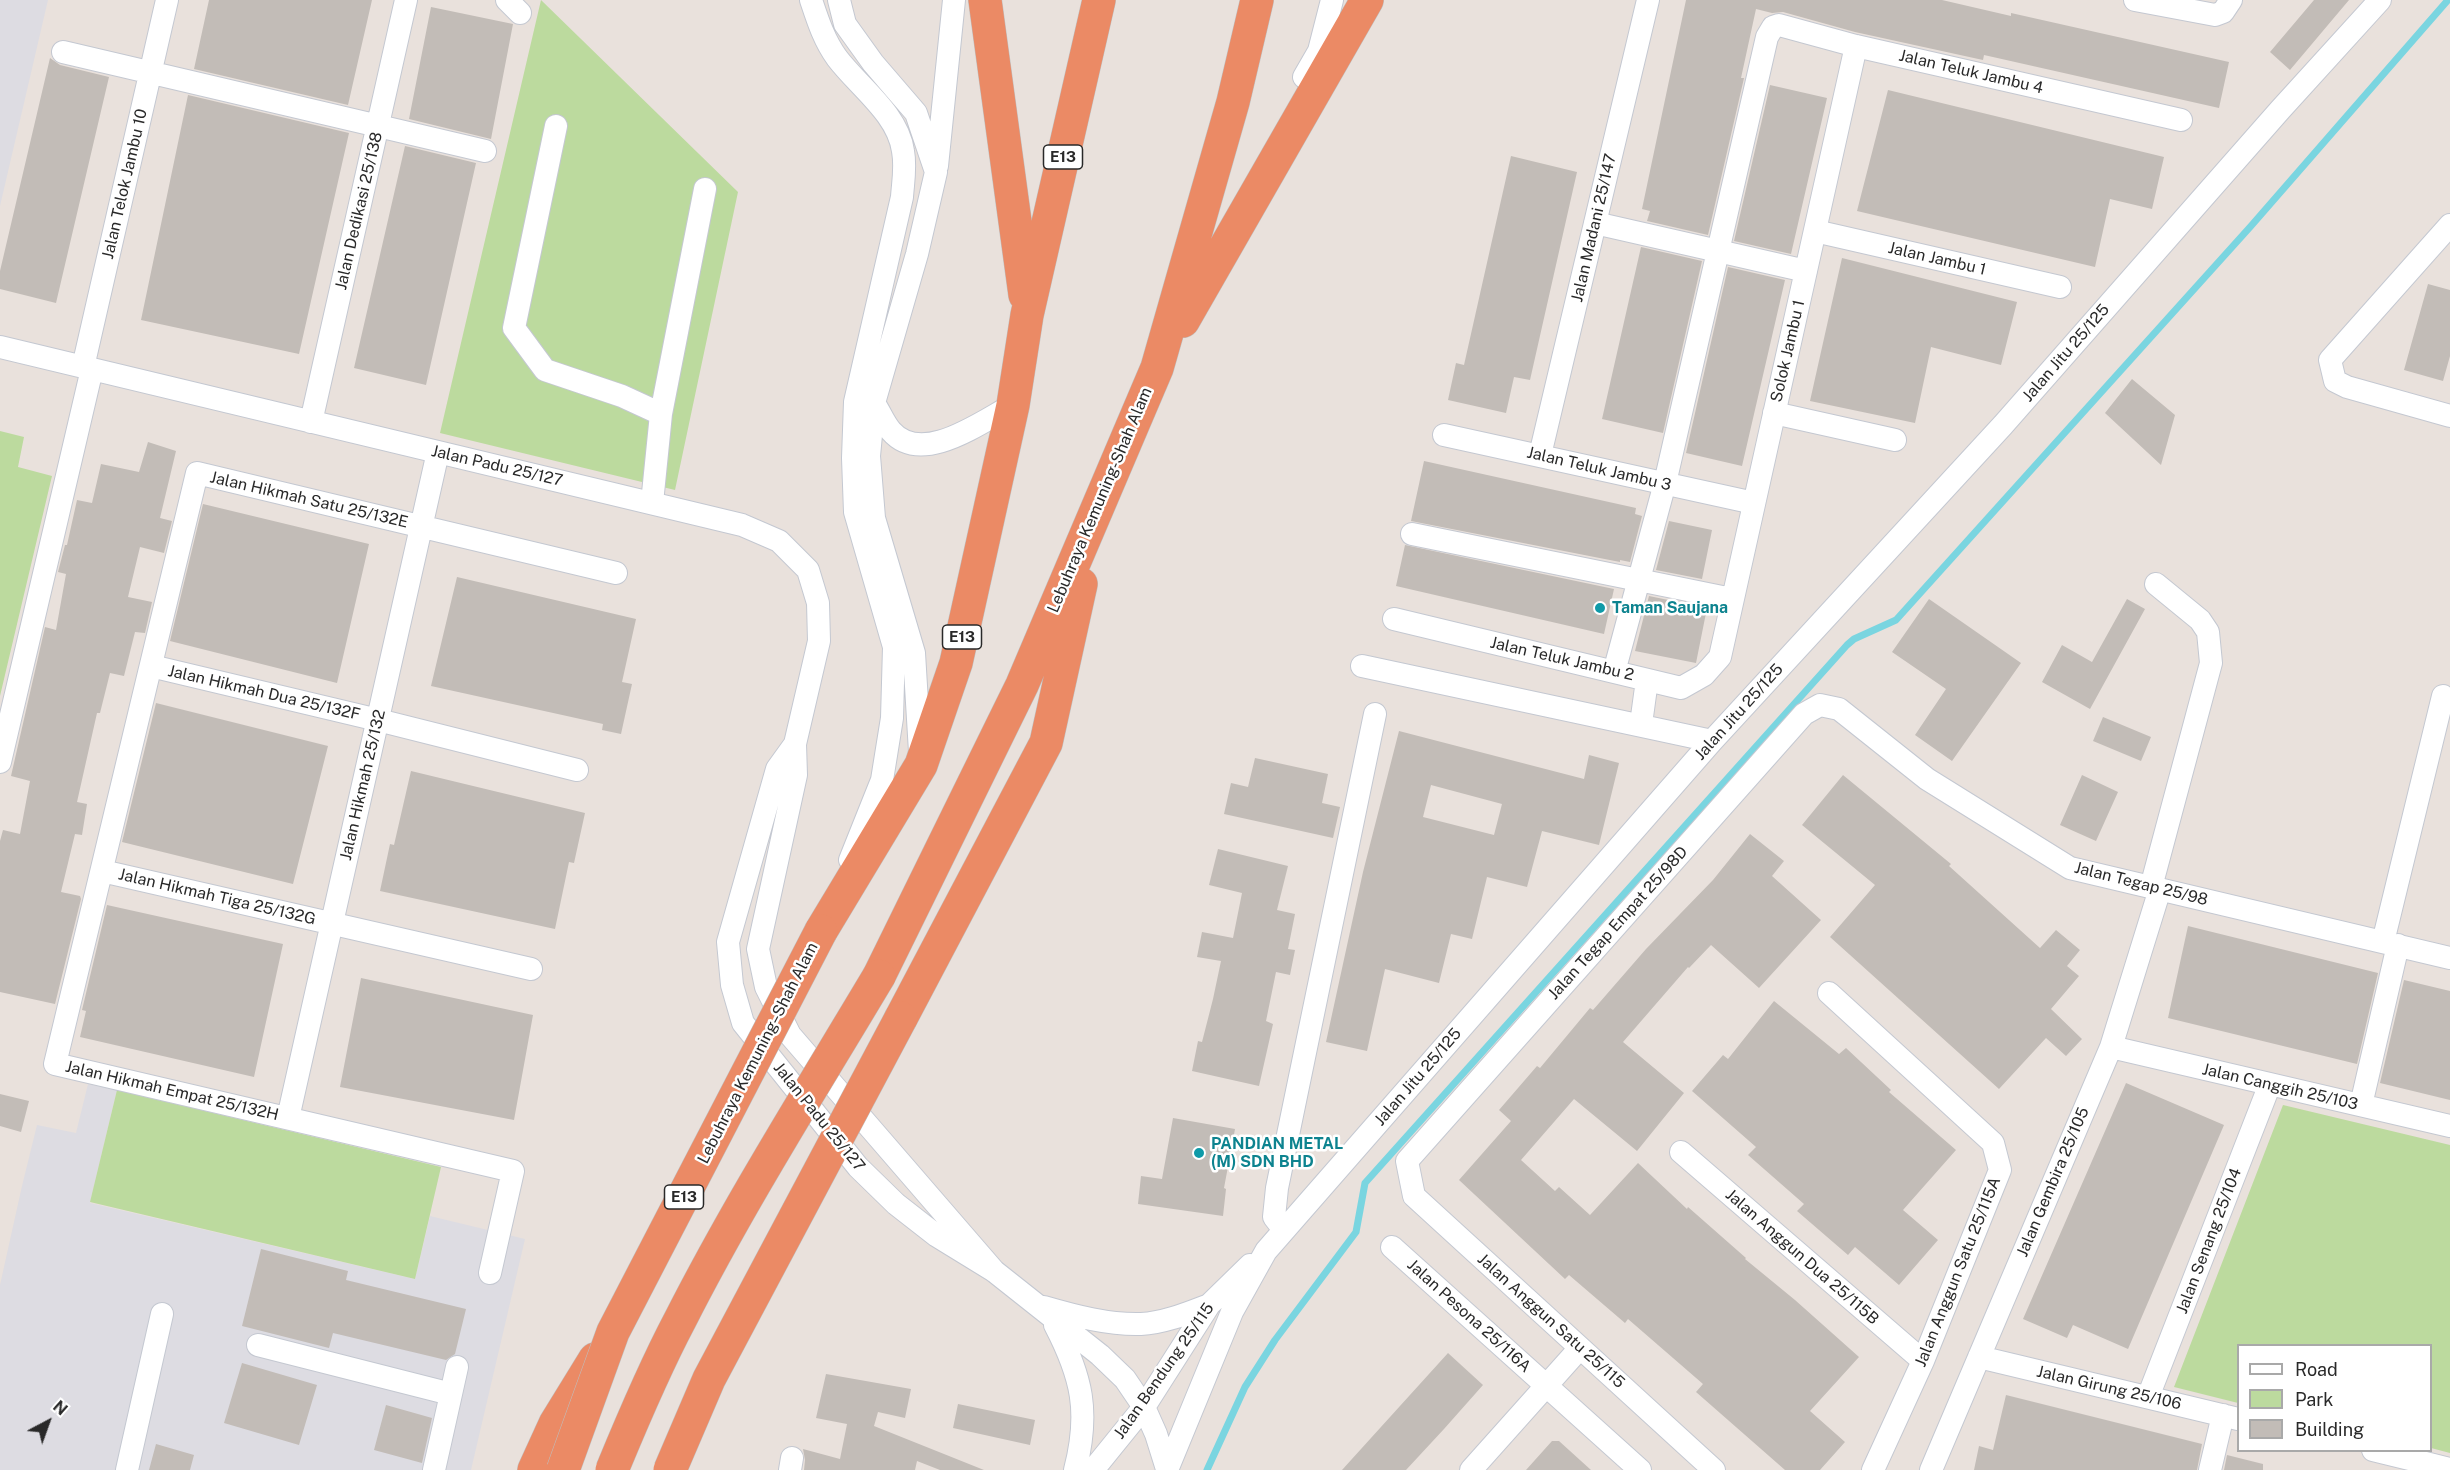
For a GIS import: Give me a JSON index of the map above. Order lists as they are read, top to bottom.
{
  "streets": {
    "highway": ["E13", "Lebuhraya Kemuning-Shah Alam", "Lebuhraya Kemuning–Shah Alam"],
    "street": [
      "Jalan Teluk Jambu 4",
      "Jalan Telok Jambu 10",
      "Jalan Dedikasi 25/138",
      "Jalan Madani 25/147",
      "Jalan Jambu 1",
      "Solok Jambu 1",
      "Jalan Jitu 25/125",
      "Jalan Padu 25/127",
      "Jalan Teluk Jambu 3",
      "Jalan Hikmah Satu 25/132E",
      "Jalan Teluk Jambu 2",
      "Jalan Hikmah Dua 25/132F",
      "Jalan Hikmah 25/132",
      "Jalan Tegap 25/98",
      "Jalan Hikmah Tiga 25/132G",
      "Jalan Tegap Empat 25/98D",
      "Jalan Canggih 25/103",
      "Jalan Hikmah Empat 25/132H",
      "Jalan Gembira 25/105",
      "Jalan Senang 25/104",
      "Jalan Anggun Dua 25/115B",
      "Jalan Anggun Satu 25/115A",
      "Jalan Pesona 25/116A",
      "Jalan Anggun Satu 25/115",
      "Jalan Bendung 25/115",
      "Jalan Girung 25/106"
    ]
  },
  "crossings": [
    ["Jalan Teluk Jambu 4", "Solok Jambu 1"],
    ["E13", "Lebuhraya Kemuning–Shah Alam"],
    ["Jalan Telok Jambu 10", "Jalan Padu 25/127"],
    ["Jalan Dedikasi 25/138", "Jalan Padu 25/127"],
    ["Jalan Madani 25/147", "Jalan Teluk Jambu 3"],
    ["Jalan Jambu 1", "Solok Jambu 1"],
    ["Solok Jambu 1", "Jalan Teluk Jambu 3"],
    ["Solok Jambu 1", "Jalan Teluk Jambu 2"],
    ["Jalan Jitu 25/125", "Jalan Padu 25/127"],
    ["Jalan Jitu 25/125", "Jalan Bendung 25/115"],
    ["Jalan Padu 25/127", "Jalan Hikmah 25/132"],
    ["Jalan Padu 25/127", "Jalan Bendung 25/115"],
    ["Jalan Hikmah Satu 25/132E", "Jalan Hikmah Dua 25/132F"],
    ["Jalan Hikmah Satu 25/132E", "Jalan Hikmah 25/132"],
    ["Jalan Hikmah Dua 25/132F", "Jalan Hikmah 25/132"],
    ["Jalan Hikmah 25/132", "Jalan Hikmah Tiga 25/132G"],
    ["Jalan Hikmah 25/132", "Jalan Hikmah Empat 25/132H"],
    ["Jalan Tegap 25/98", "Jalan Tegap Empat 25/98D"],
    ["Jalan Tegap 25/98", "Jalan Gembira 25/105"],
    ["Jalan Hikmah Tiga 25/132G", "Jalan Hikmah Empat 25/132H"],
    ["Jalan Tegap Empat 25/98D", "Jalan Anggun Satu 25/115"],
    ["Jalan Canggih 25/103", "Jalan Gembira 25/105"],
    ["Jalan Canggih 25/103", "Jalan Senang 25/104"],
    ["Jalan Gembira 25/105", "Jalan Girung 25/106"],
    ["Jalan Senang 25/104", "Jalan Girung 25/106"],
    ["Jalan Anggun Dua 25/115B", "Jalan Anggun Satu 25/115A"]
  ],
  "places": ["Taman Saujana", "PANDIAN METAL (M) SDN BHD"],
  "legend": ["Road", "Park", "Building"],
  "north": "top right"
}
